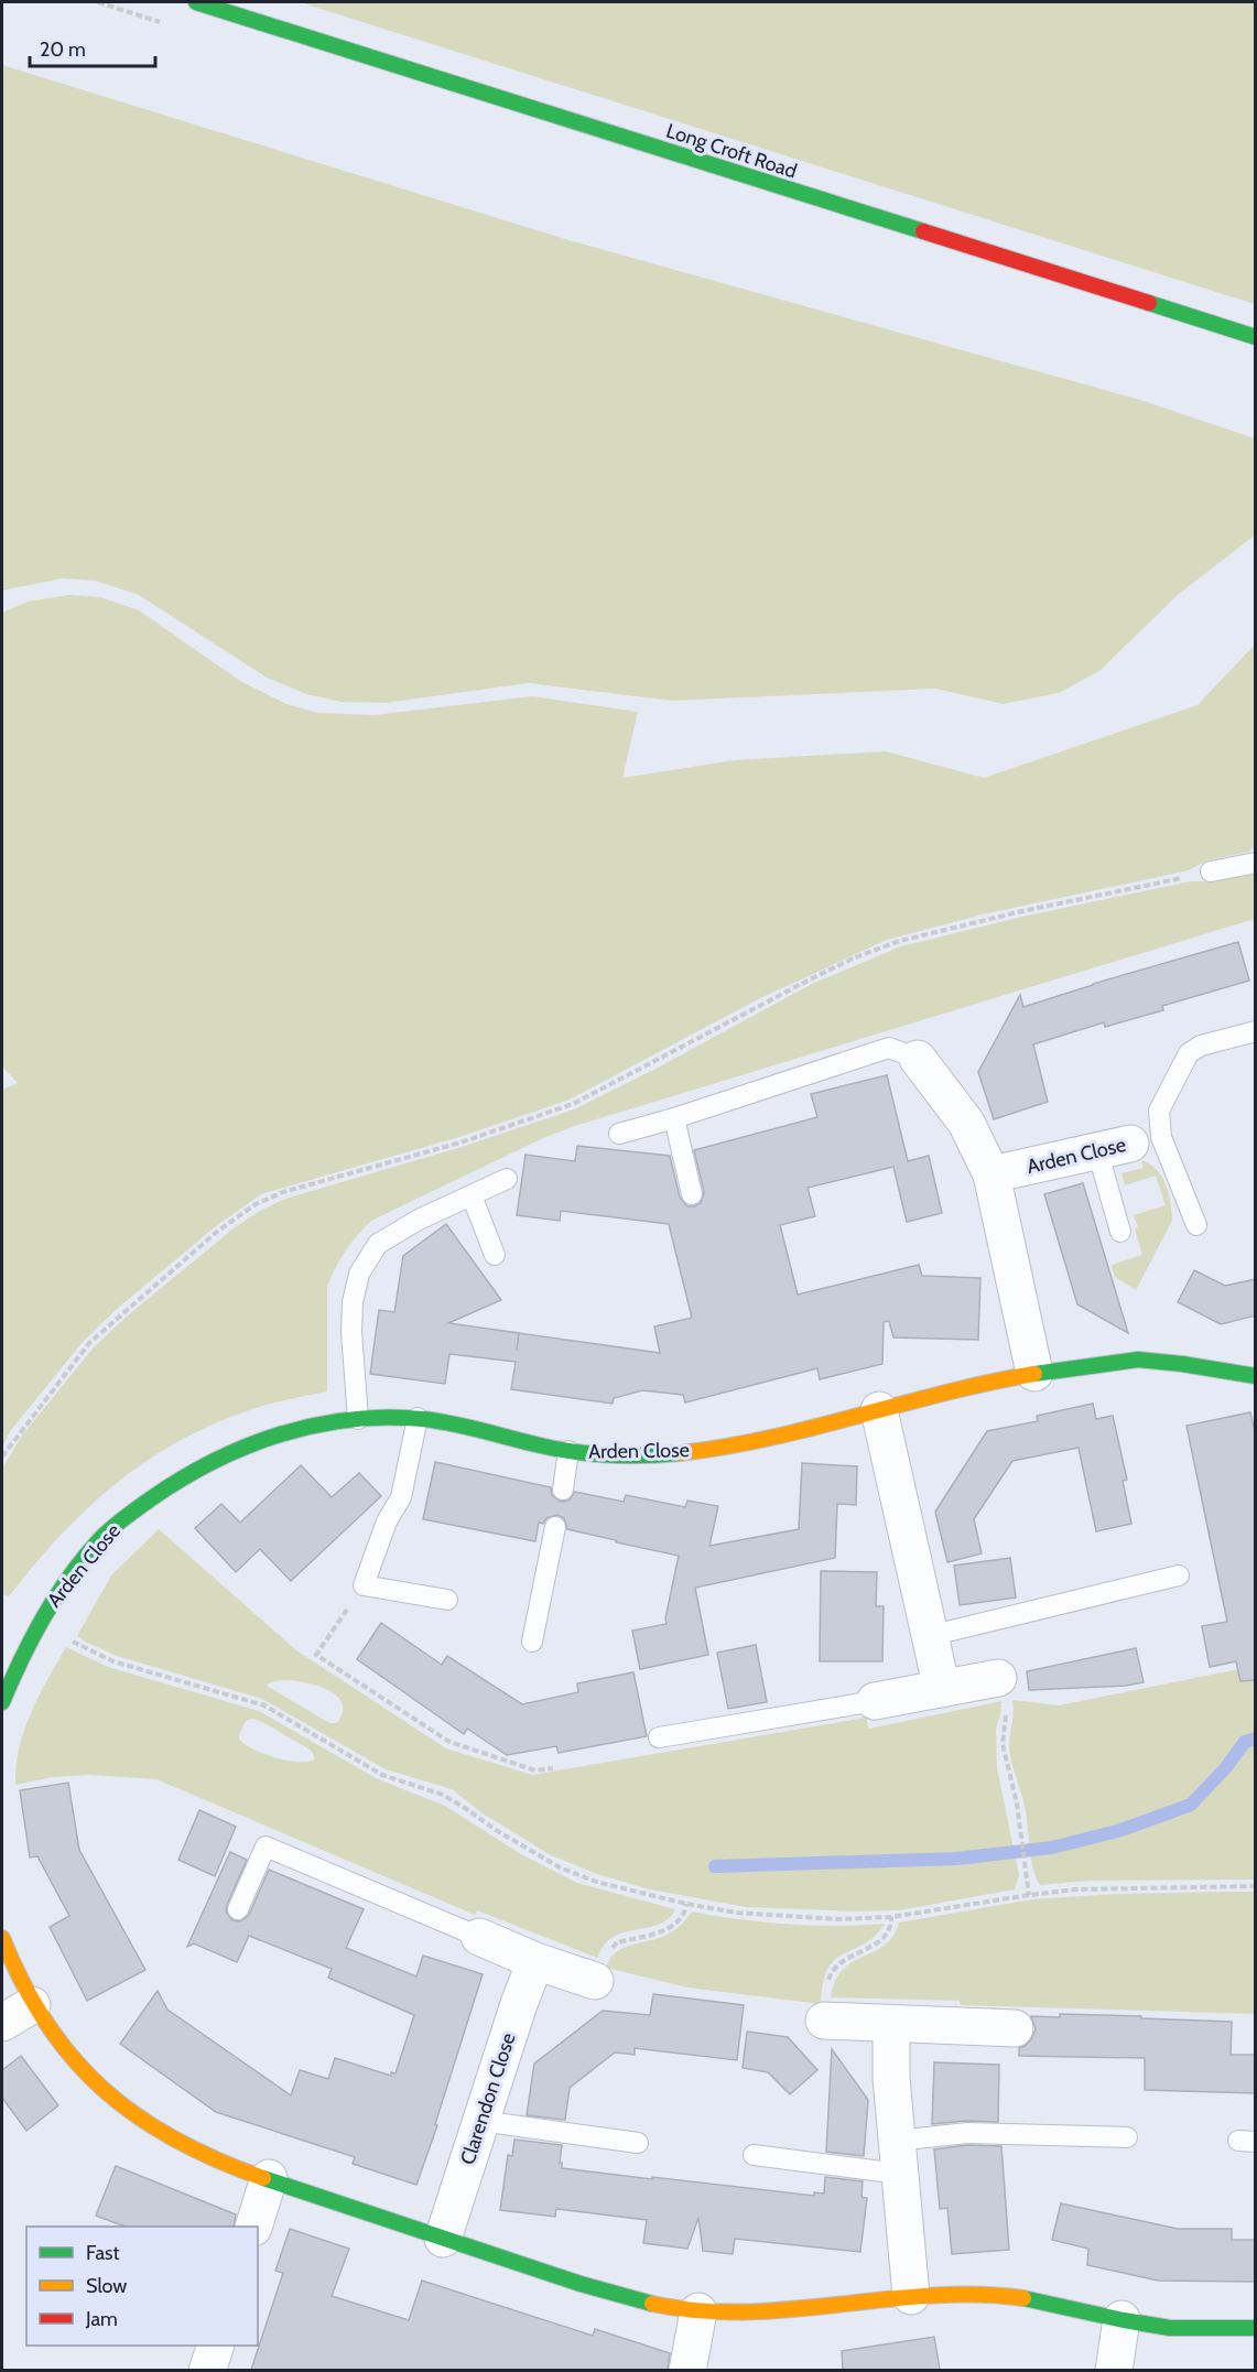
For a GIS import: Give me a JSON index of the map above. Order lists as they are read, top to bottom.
{
  "streets": {
    "street": ["Long Croft Road", "Arden Close", "Clarendon Close"]
  },
  "legend": ["Fast", "Slow", "Jam"],
  "scale_bar": "20 m"
}
